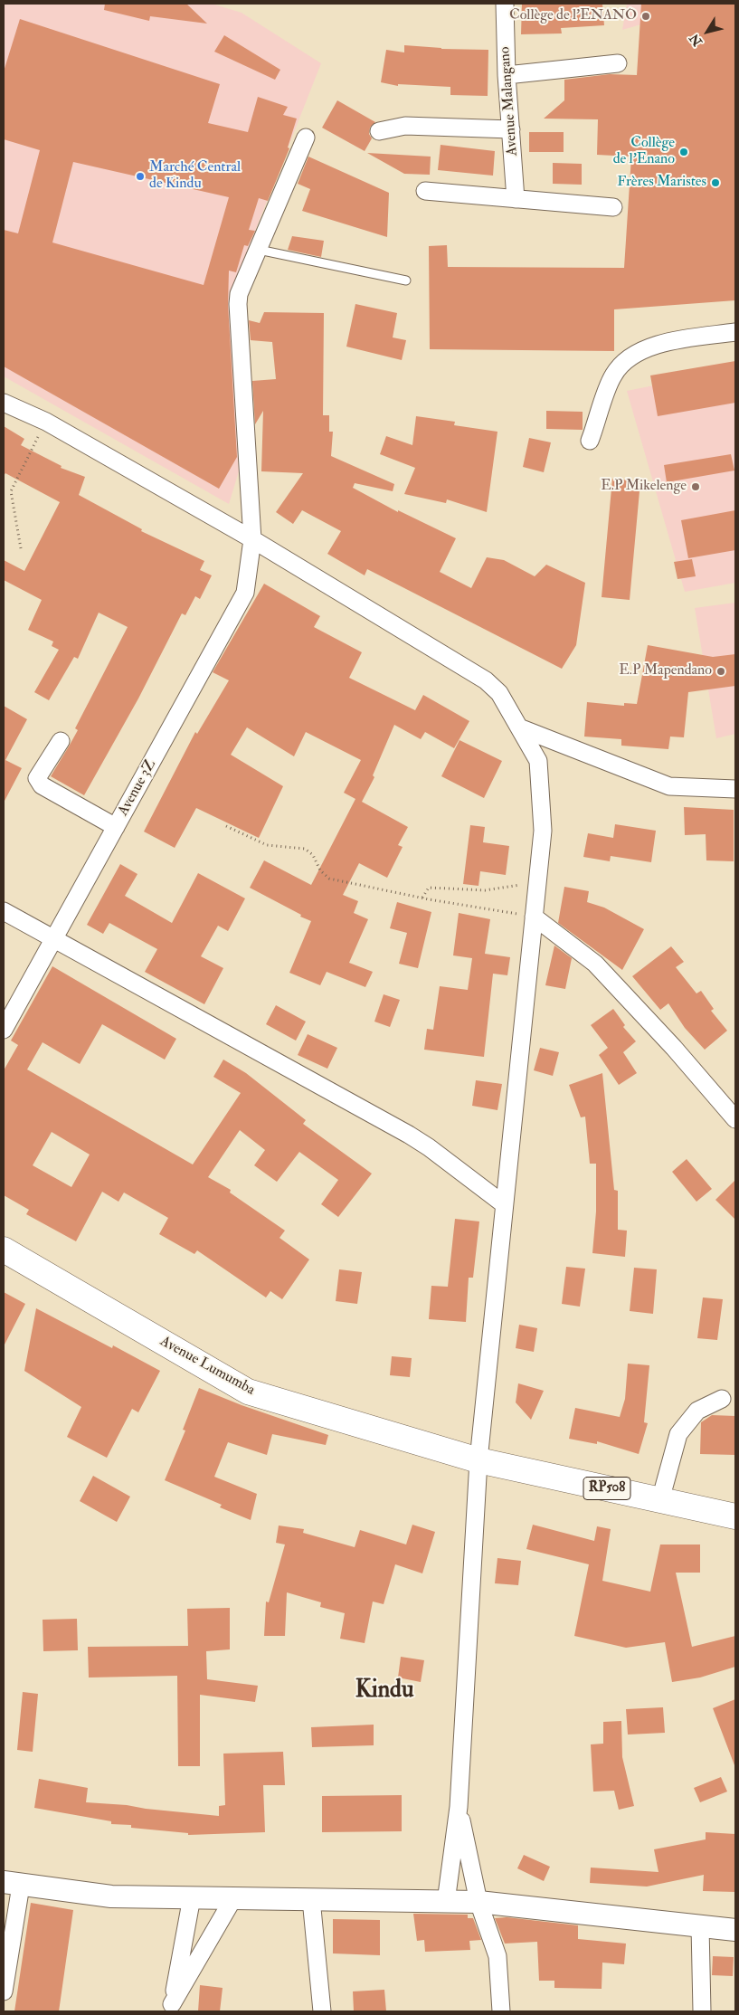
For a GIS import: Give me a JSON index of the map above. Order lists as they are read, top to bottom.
{
  "streets": {
    "main road": ["Avenue Lumumba", "RP508"],
    "street": ["Avenue Malangano", "Avenue 3Z"]
  },
  "crossings": [
    ["Avenue Lumumba", "RP508"]
  ],
  "districts": ["Kindu"],
  "places": [
    "Collège de l'ENANO",
    "Collège de l'Enano",
    "Marché Central de Kindu",
    "Frères Maristes",
    "E.P Mikelenge",
    "E.P Mapendano"
  ],
  "north": "bottom left"
}
